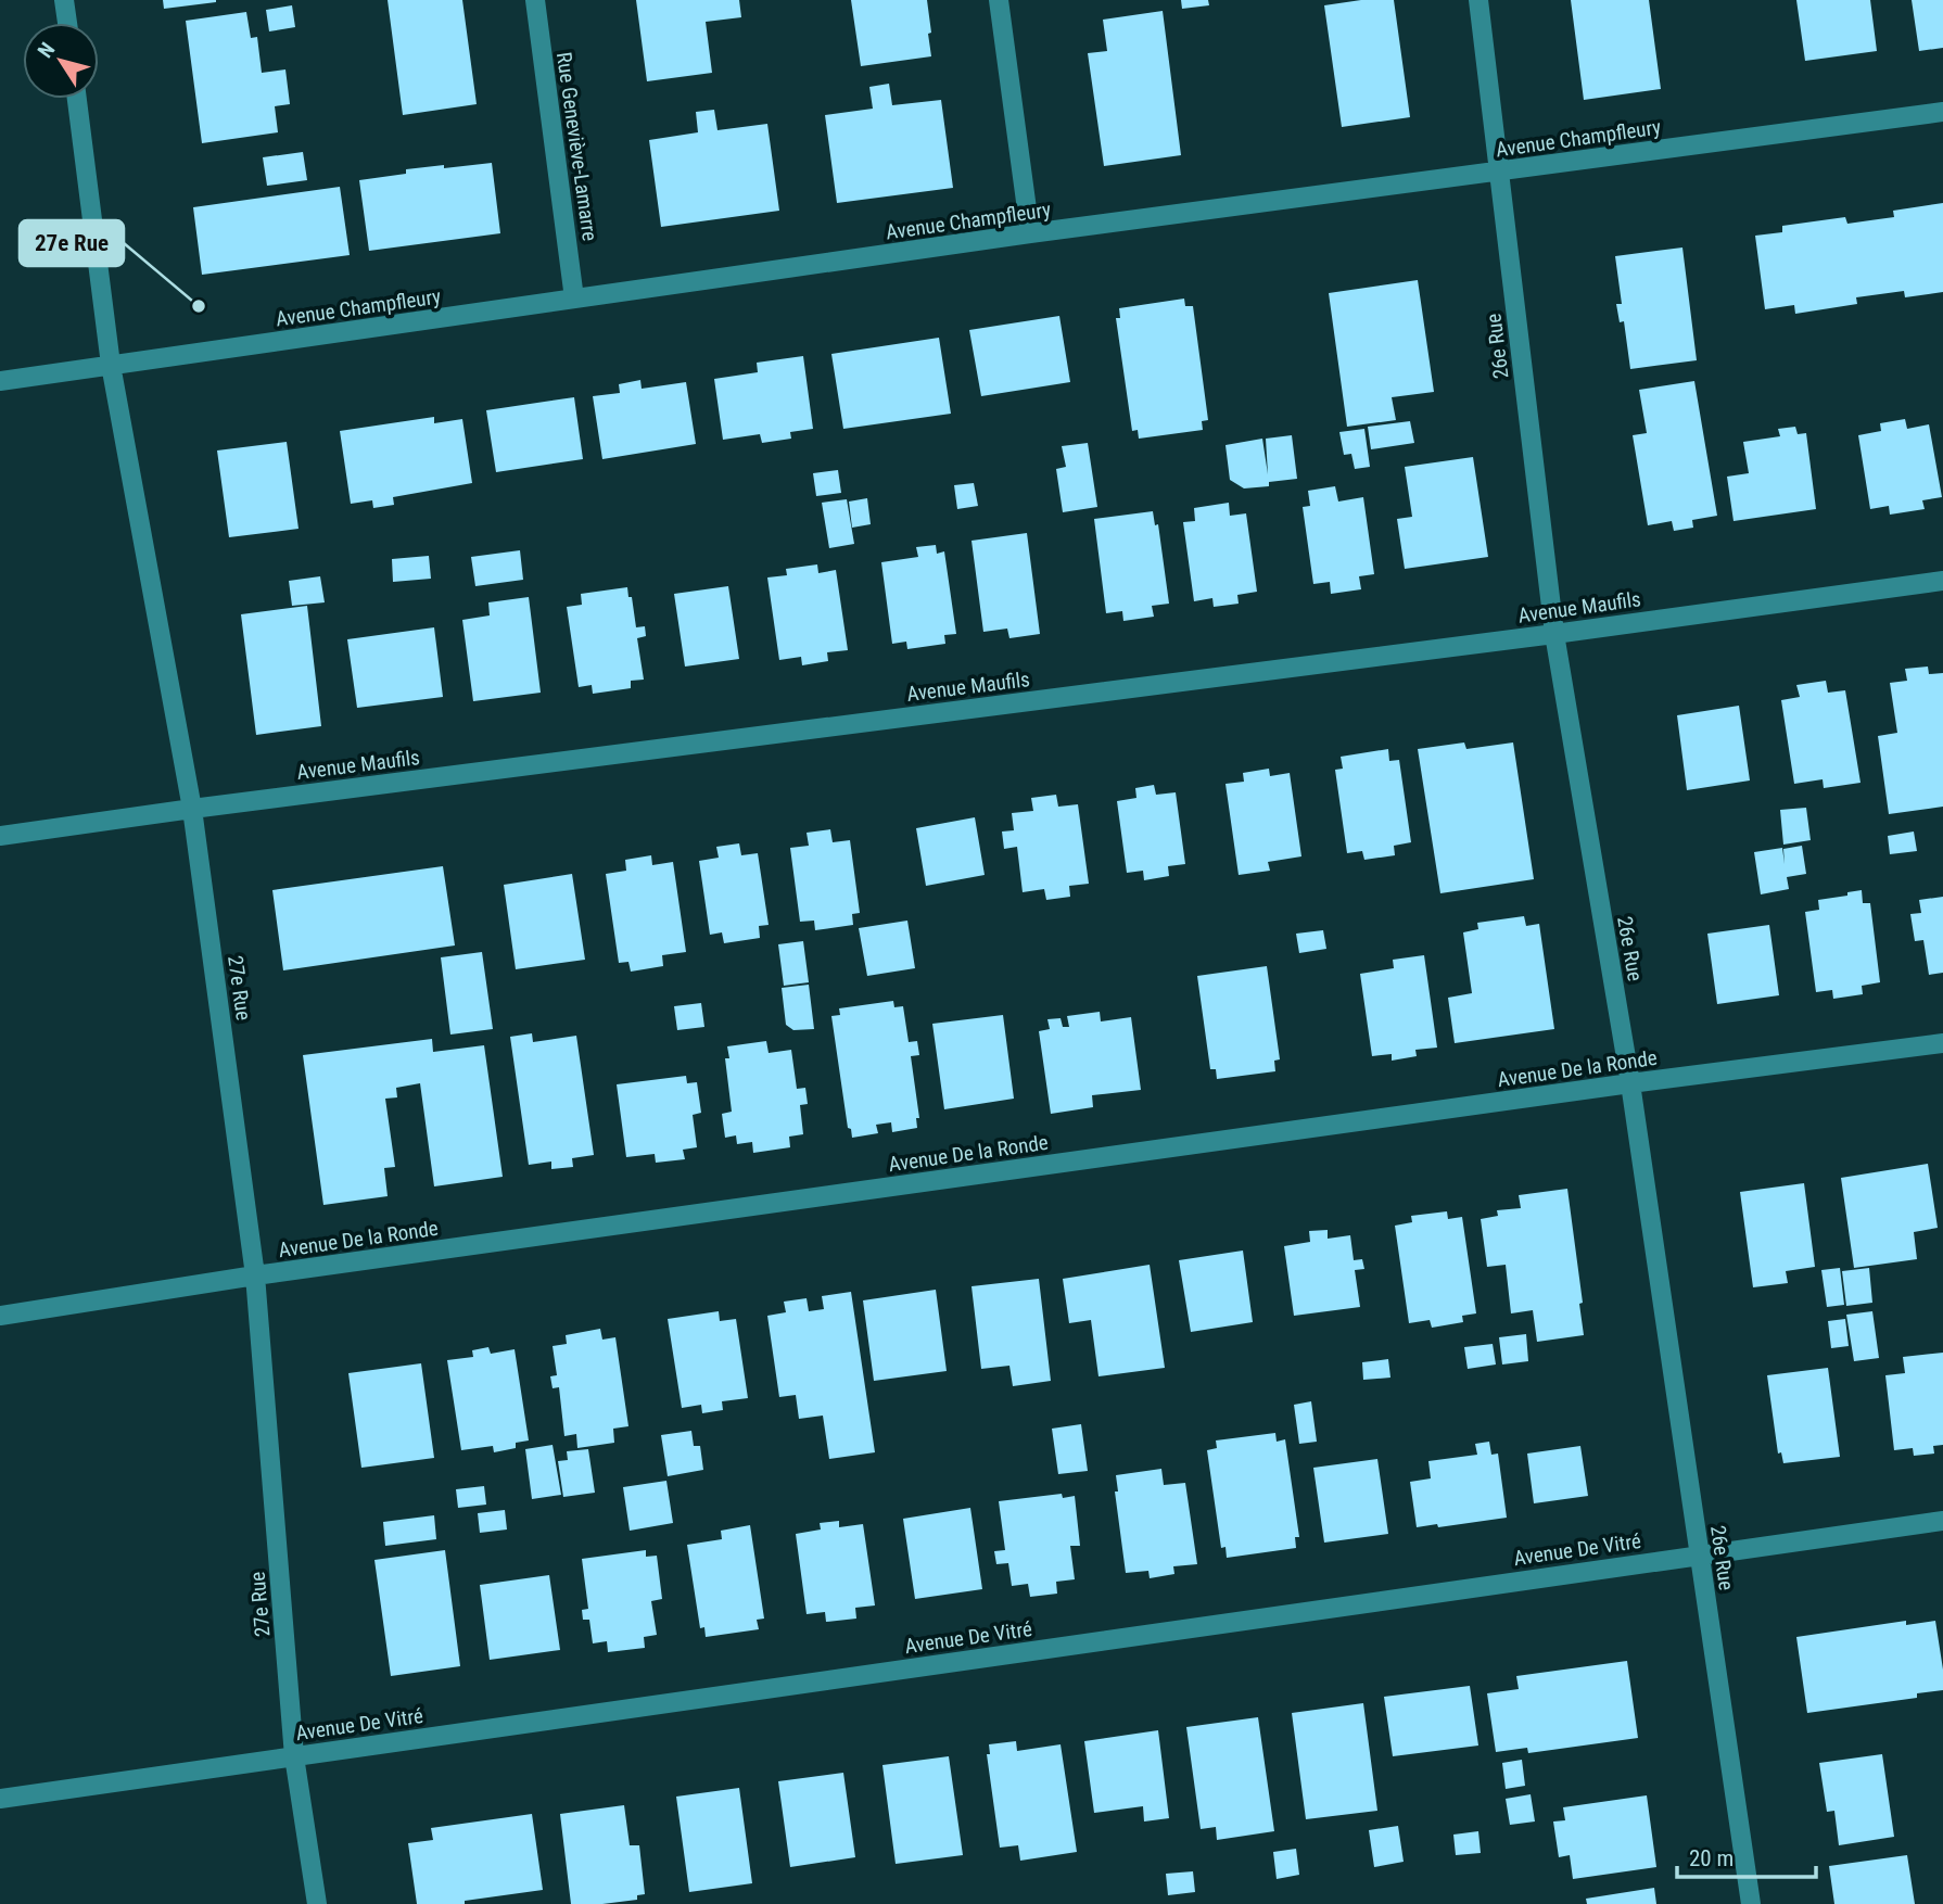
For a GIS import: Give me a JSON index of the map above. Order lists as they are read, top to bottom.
{
  "streets": {
    "street": [
      "Avenue Champfleury",
      "Rue Geneviève-Lamarre",
      "26e Rue",
      "Avenue Maufils",
      "27e Rue",
      "Avenue De la Ronde",
      "Avenue De Vitré"
    ]
  },
  "crossings": [
    ["Avenue Champfleury", "Rue Geneviève-Lamarre"],
    ["Avenue Champfleury", "26e Rue"],
    ["Avenue Champfleury", "27e Rue"],
    ["26e Rue", "Avenue Maufils"],
    ["26e Rue", "Avenue De la Ronde"],
    ["26e Rue", "Avenue De Vitré"],
    ["Avenue Maufils", "27e Rue"],
    ["27e Rue", "Avenue De la Ronde"],
    ["27e Rue", "Avenue De Vitré"]
  ],
  "places": ["27e Rue"],
  "scale_bar": "20 m",
  "north": "top left"
}
